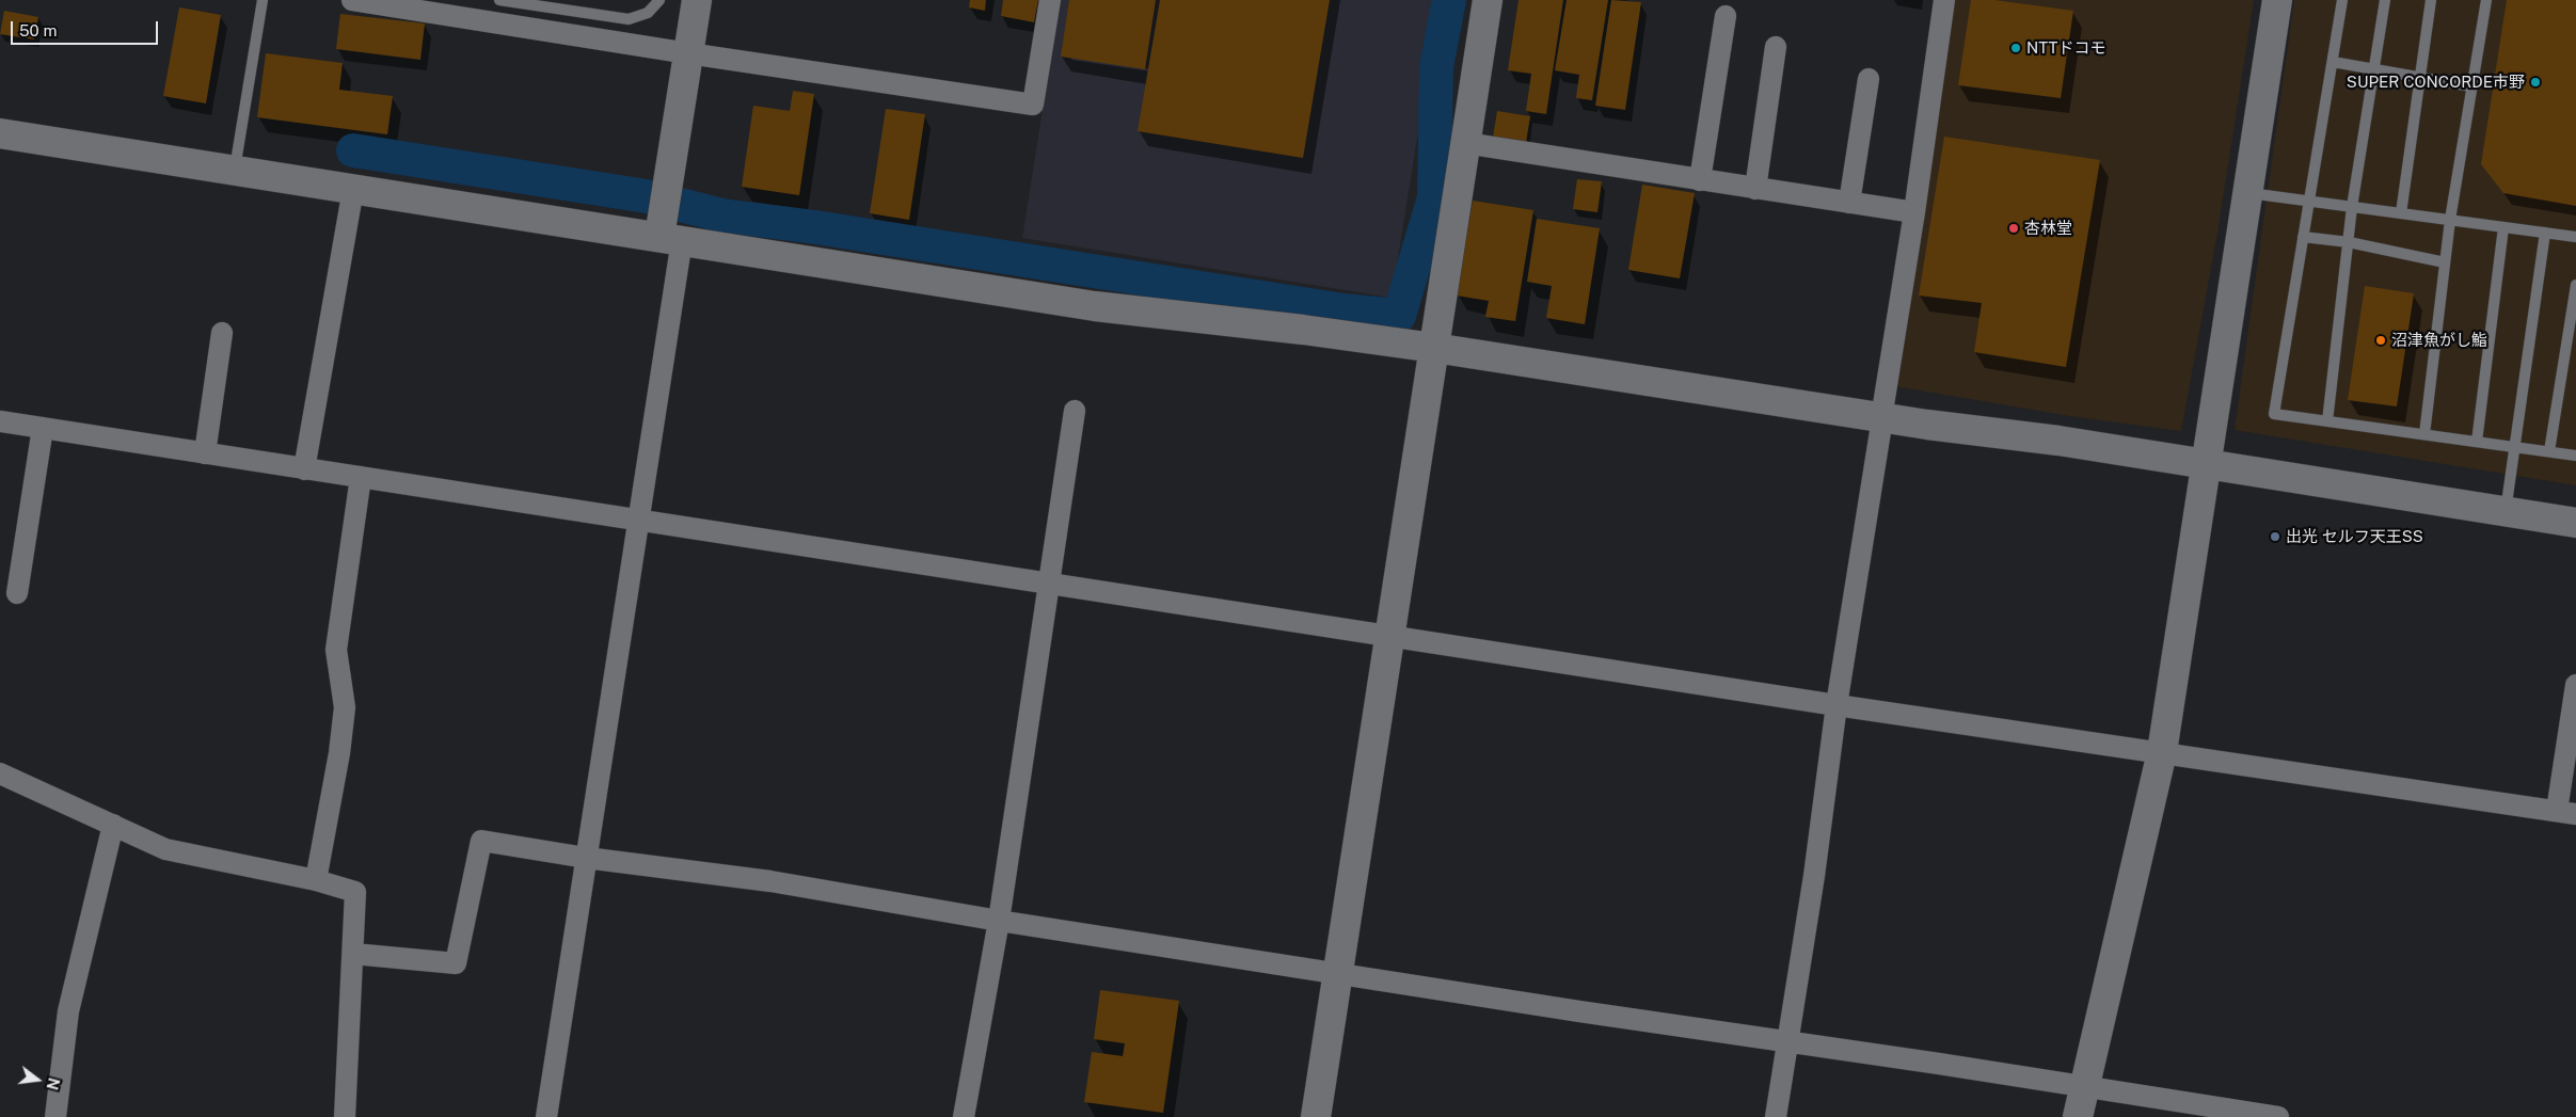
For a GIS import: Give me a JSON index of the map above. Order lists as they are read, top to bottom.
{
  "places": [
    "NTTドコモ",
    "SUPER CONCORDE市野",
    "杏林堂",
    "沼津魚がし鮨",
    "出光 セルフ天王SS"
  ],
  "scale_bar": "50 m",
  "north": "right"
}
